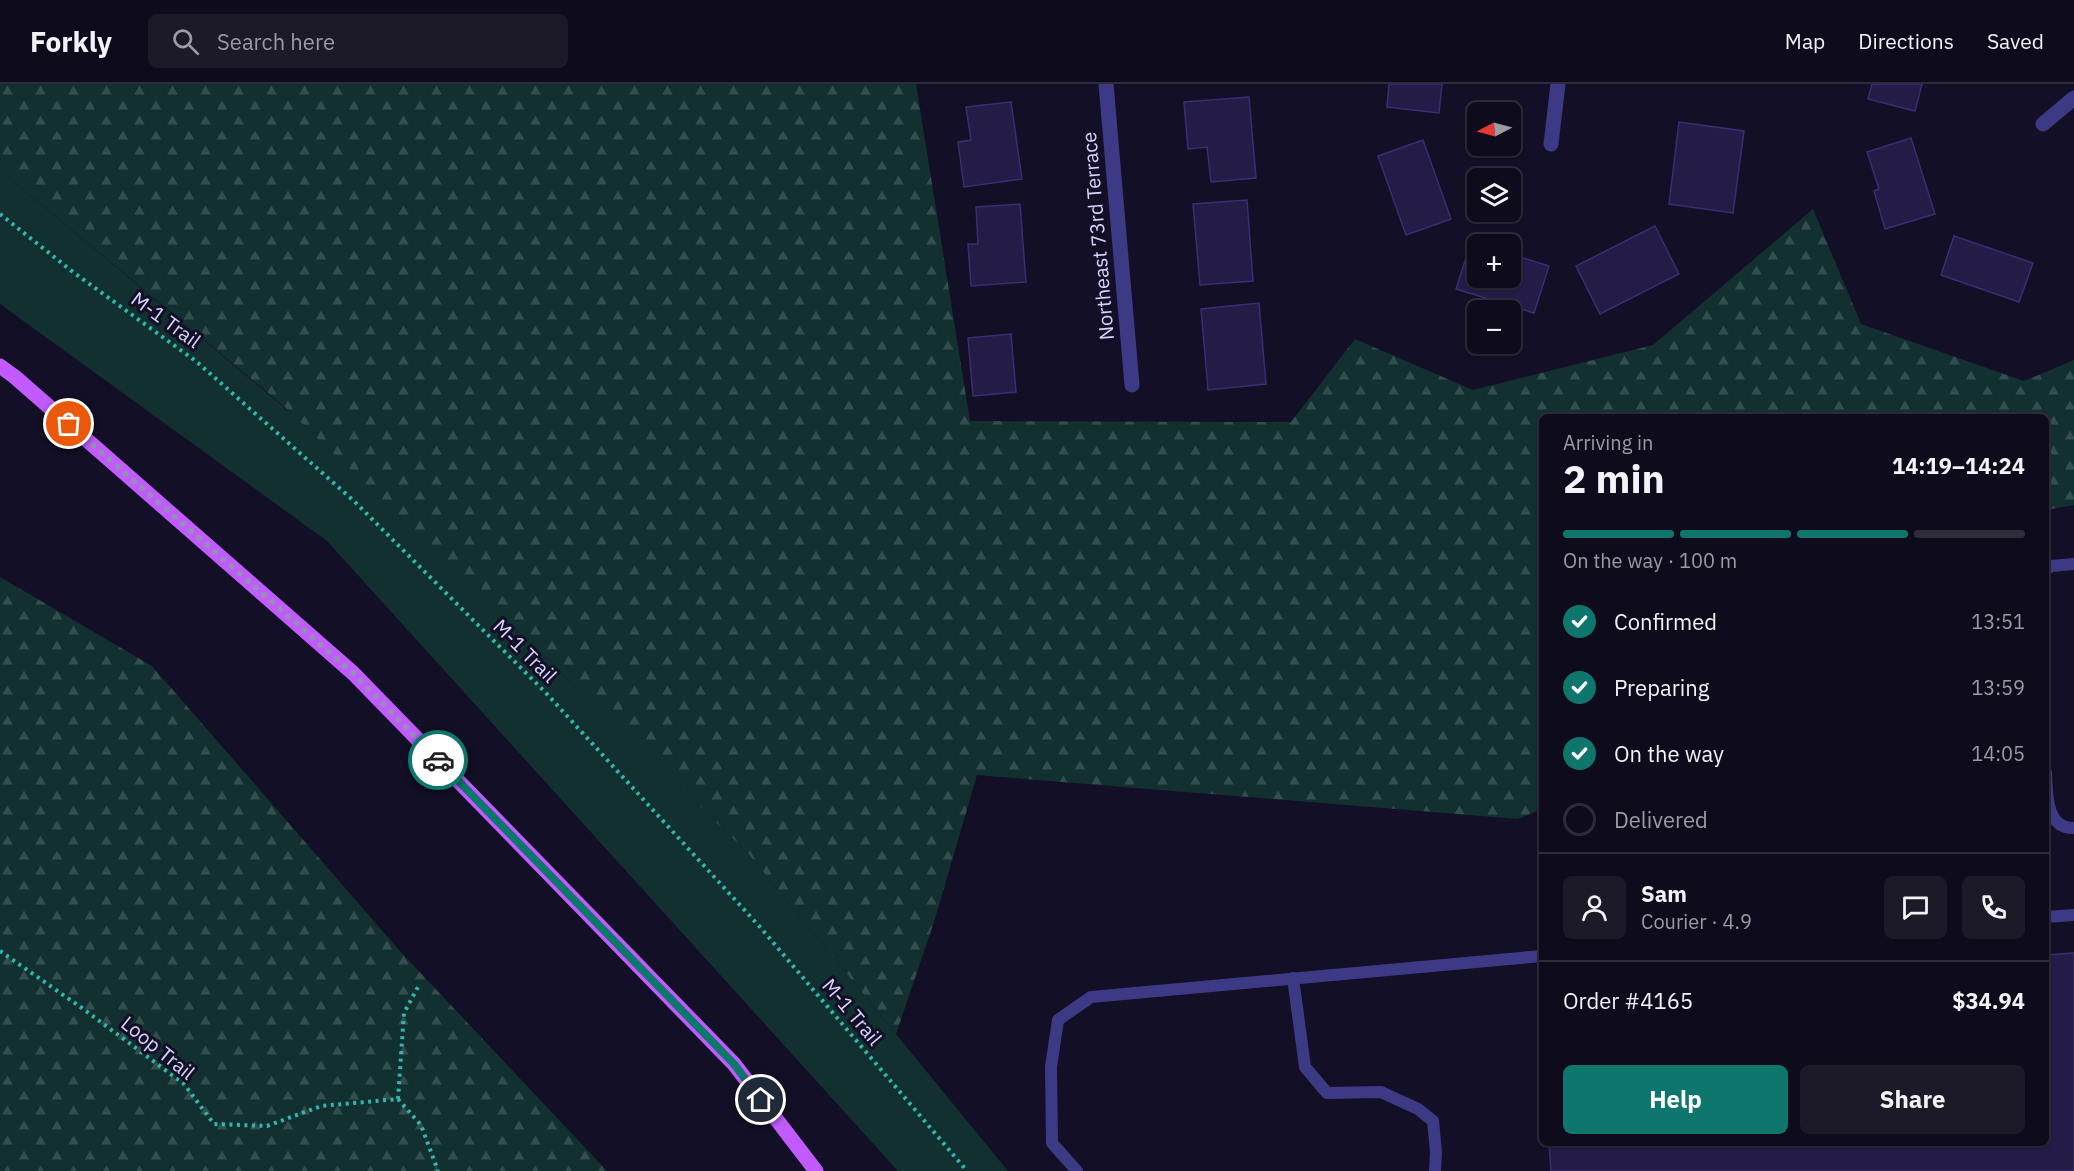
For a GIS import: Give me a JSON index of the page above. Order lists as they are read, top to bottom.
{
  "streets": {
    "street": ["Northeast 73rd Terrace"],
    "path": ["M-1 Trail", "Loop Trail"]
  },
  "north": "left",
  "page": {
    "header": "Forkly",
    "search": "Search here",
    "nav": ["Map", "Directions", "Saved"],
    "map_buttons": ["+", "−"],
    "heading": ["2 min", "Arriving in", "14:19–14:24"],
    "panel": [
      "Sam",
      "Courier · 4.9",
      "Order #4165",
      "$34.94"
    ],
    "bar": "On the way · 100 m",
    "list": [
      ["Confirmed", "13:51"],
      ["Preparing", "13:59"],
      ["On the way", "14:05"],
      "Delivered"
    ],
    "buttons": ["Help", "Share"]
  }
}
